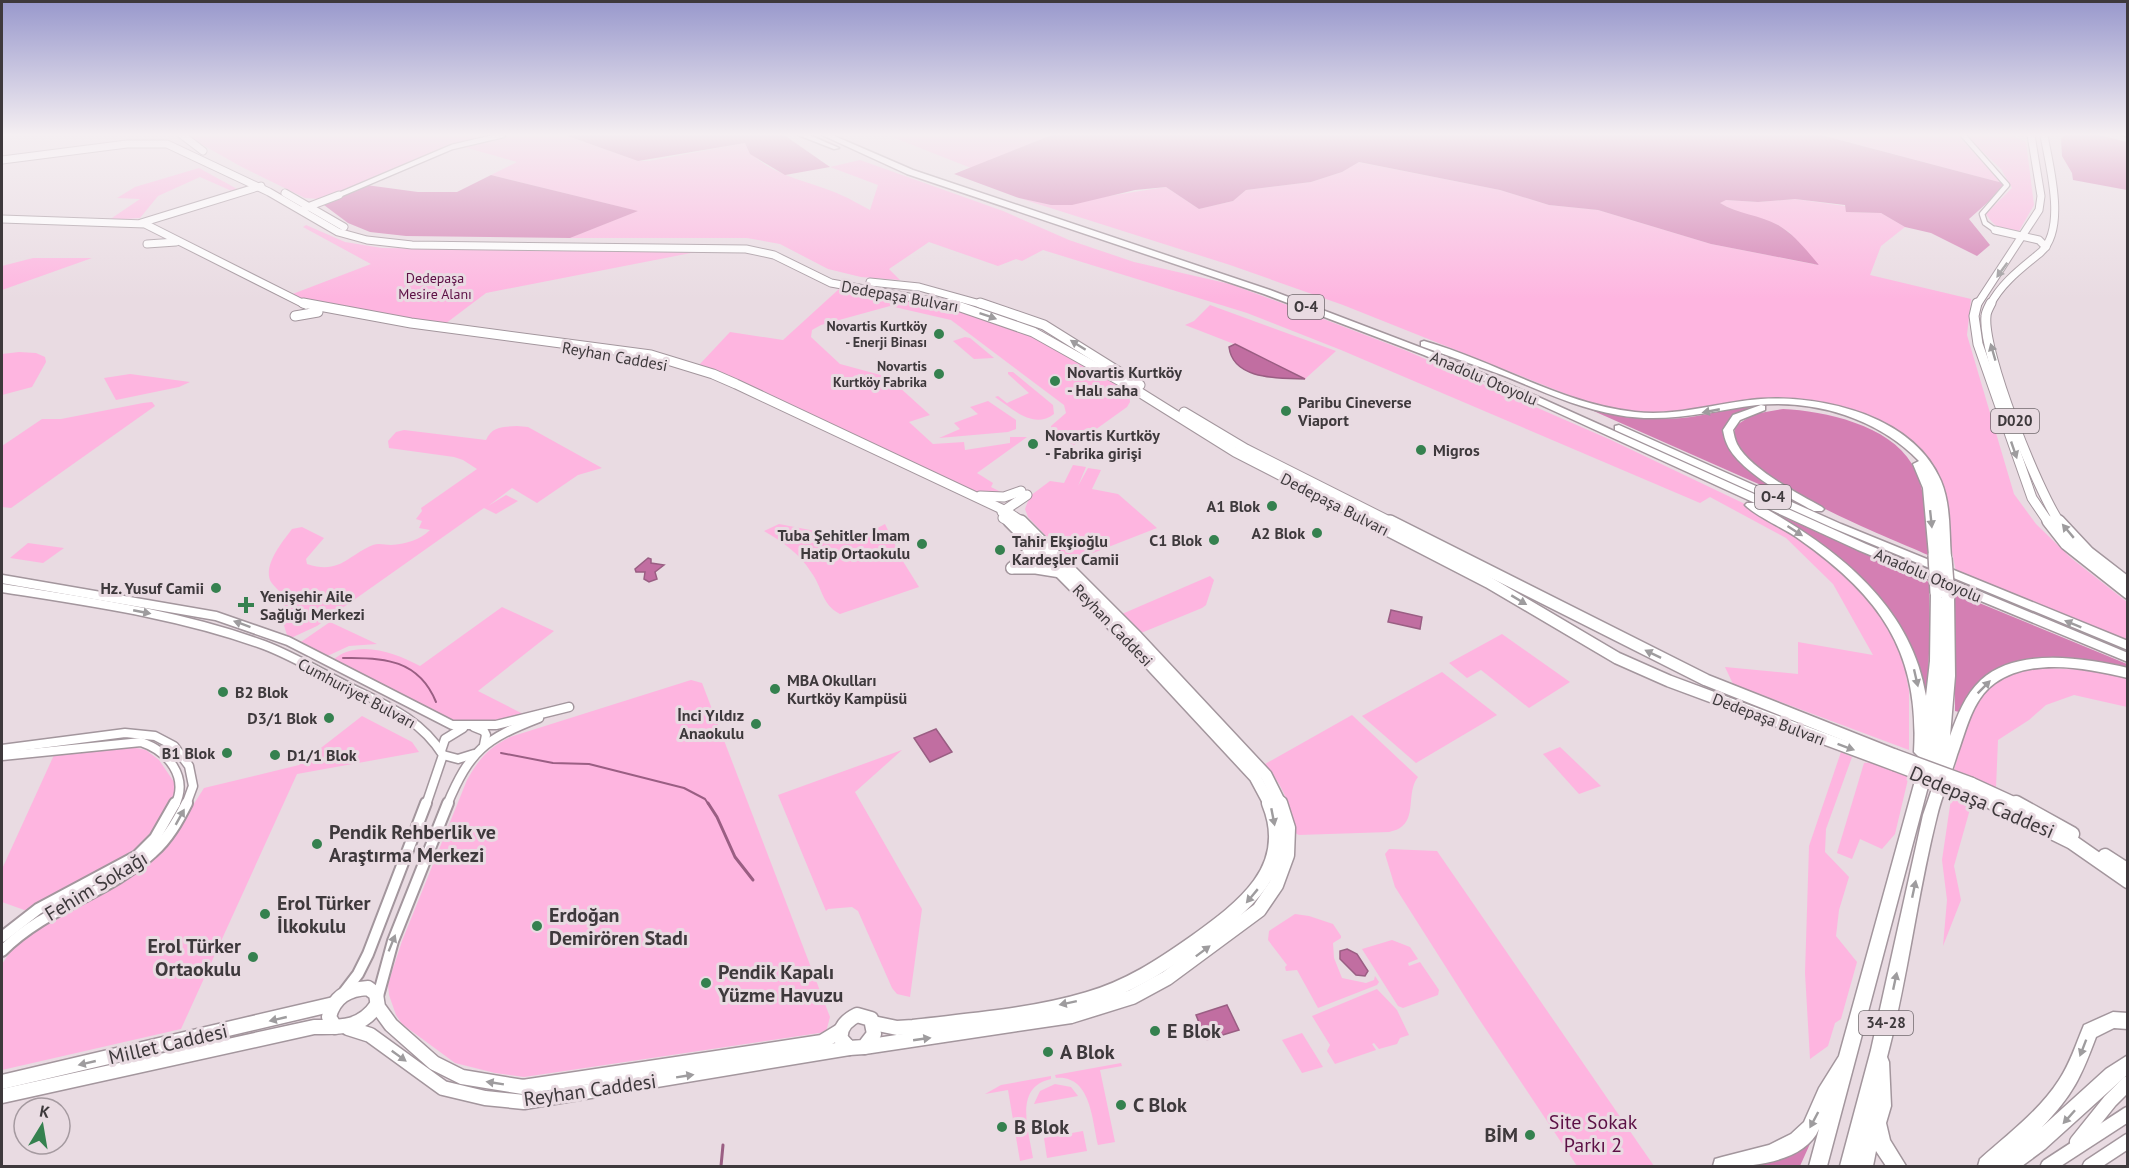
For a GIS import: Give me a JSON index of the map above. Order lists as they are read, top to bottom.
{
  "streets": {
    "highway": ["O-4", "Anadolu Otoyolu", "34-28"],
    "main road": [
      "Dedepaşa Bulvarı",
      "Reyhan Caddesi",
      "D020",
      "Dedepaşa Caddesi",
      "Millet Caddesi"
    ],
    "street": ["Cumhuriyet Bulvarı", "Fehim Sokağı"]
  },
  "crossings": [
    ["Dedepaşa Bulvarı", "Dedepaşa Caddesi"],
    ["Reyhan Caddesi", "Millet Caddesi"]
  ],
  "parks": ["Dedepaşa Mesire Alanı", "Site Sokak Parkı 2"],
  "places": {
    "other": [
      "Novartis Kurtköy - Enerji Binası",
      "Novartis Kurtköy Fabrika",
      "Novartis Kurtköy - Halı saha",
      "Paribu Cineverse Viaport",
      "Novartis Kurtköy - Fabrika girişi",
      "Migros",
      "A1 Blok",
      "A2 Blok",
      "C1 Blok",
      "Tuba Şehitler İmam Hatip Ortaokulu",
      "Tahir Ekşioğlu Kardeşler Camii",
      "Hz. Yusuf Camii",
      "MBA Okulları Kurtköy Kampüsü",
      "B2 Blok",
      "D3/1 Blok",
      "İnci Yıldız Anaokulu",
      "B1 Blok",
      "D1/1 Blok",
      "Pendik Rehberlik ve Araştırma Merkezi",
      "Erol Türker İlkokulu",
      "Erdoğan Demirören Stadı",
      "Erol Türker Ortaokulu",
      "Pendik Kapalı Yüzme Havuzu",
      "E Blok",
      "A Blok",
      "C Blok",
      "B Blok",
      "BİM"
    ],
    "health": ["Yenişehir Aile Sağlığı Merkezi"]
  },
  "north": "top"
}
